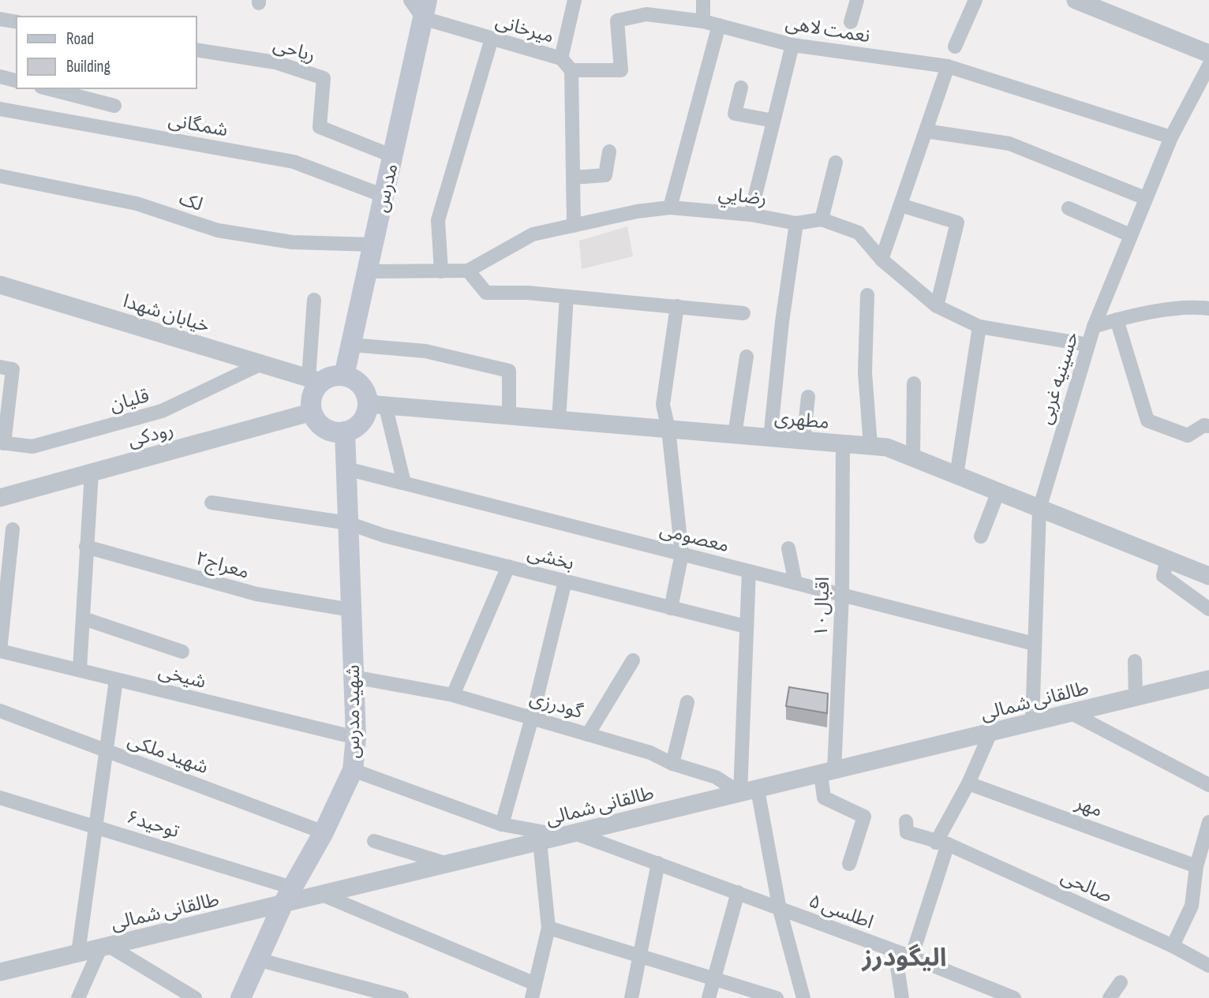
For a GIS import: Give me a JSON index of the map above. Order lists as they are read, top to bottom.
{
  "streets": {
    "main road": ["مدرس", "شهید مدرس"],
    "street": [
      "میرخانی",
      "نعمت لاهی",
      "ریاحی",
      "شمگانی",
      "رضایي",
      "لک",
      "خیابان شهدا",
      "حسینیه غربی",
      "قلیان",
      "مطهری",
      "رودکی",
      "معصومی",
      "بخشی",
      "معراج۲",
      "اقبال۱۰",
      "شیخی",
      "طالقانی شمالی",
      "گودرزی",
      "شهید ملکی",
      "مهر",
      "توحید۶",
      "صالحی",
      "اطلسی ۵"
    ]
  },
  "crossings": [
    ["میرخانی", "مدرس"],
    ["نعمت لاهی", "حسینیه غربی"],
    ["ریاحی", "مدرس"],
    ["شمگانی", "مدرس"],
    ["مدرس", "رضایي"],
    ["مدرس", "لک"],
    ["مدرس", "خیابان شهدا"],
    ["مدرس", "مطهری"],
    ["مدرس", "رودکی"],
    ["مدرس", "شهید مدرس"],
    ["رضایي", "حسینیه غربی"],
    ["خیابان شهدا", "قلیان"],
    ["خیابان شهدا", "مطهری"],
    ["خیابان شهدا", "رودکی"],
    ["خیابان شهدا", "شهید مدرس"],
    ["حسینیه غربی", "مطهری"],
    ["حسینیه غربی", "معصومی"],
    ["حسینیه غربی", "طالقانی شمالی"],
    ["مطهری", "رودکی"],
    ["مطهری", "اقبال۱۰"],
    ["مطهری", "شهید مدرس"],
    ["رودکی", "شهید مدرس"],
    ["معصومی", "اقبال۱۰"],
    ["معصومی", "شهید مدرس"],
    ["بخشی", "شهید مدرس"],
    ["معراج۲", "شهید مدرس"],
    ["اقبال۱۰", "طالقانی شمالی"],
    ["شیخی", "شهید مدرس"],
    ["طالقانی شمالی", "گودرزی"],
    ["طالقانی شمالی", "شهید مدرس"],
    ["طالقانی شمالی", "توحید۶"],
    ["طالقانی شمالی", "اطلسی ۵"],
    ["گودرزی", "شهید مدرس"],
    ["شهید مدرس", "شهید ملکی"],
    ["شهید مدرس", "توحید۶"],
    ["شهید مدرس", "اطلسی ۵"]
  ],
  "districts": ["الیگودرز"],
  "legend": ["Road", "Building"]
}
